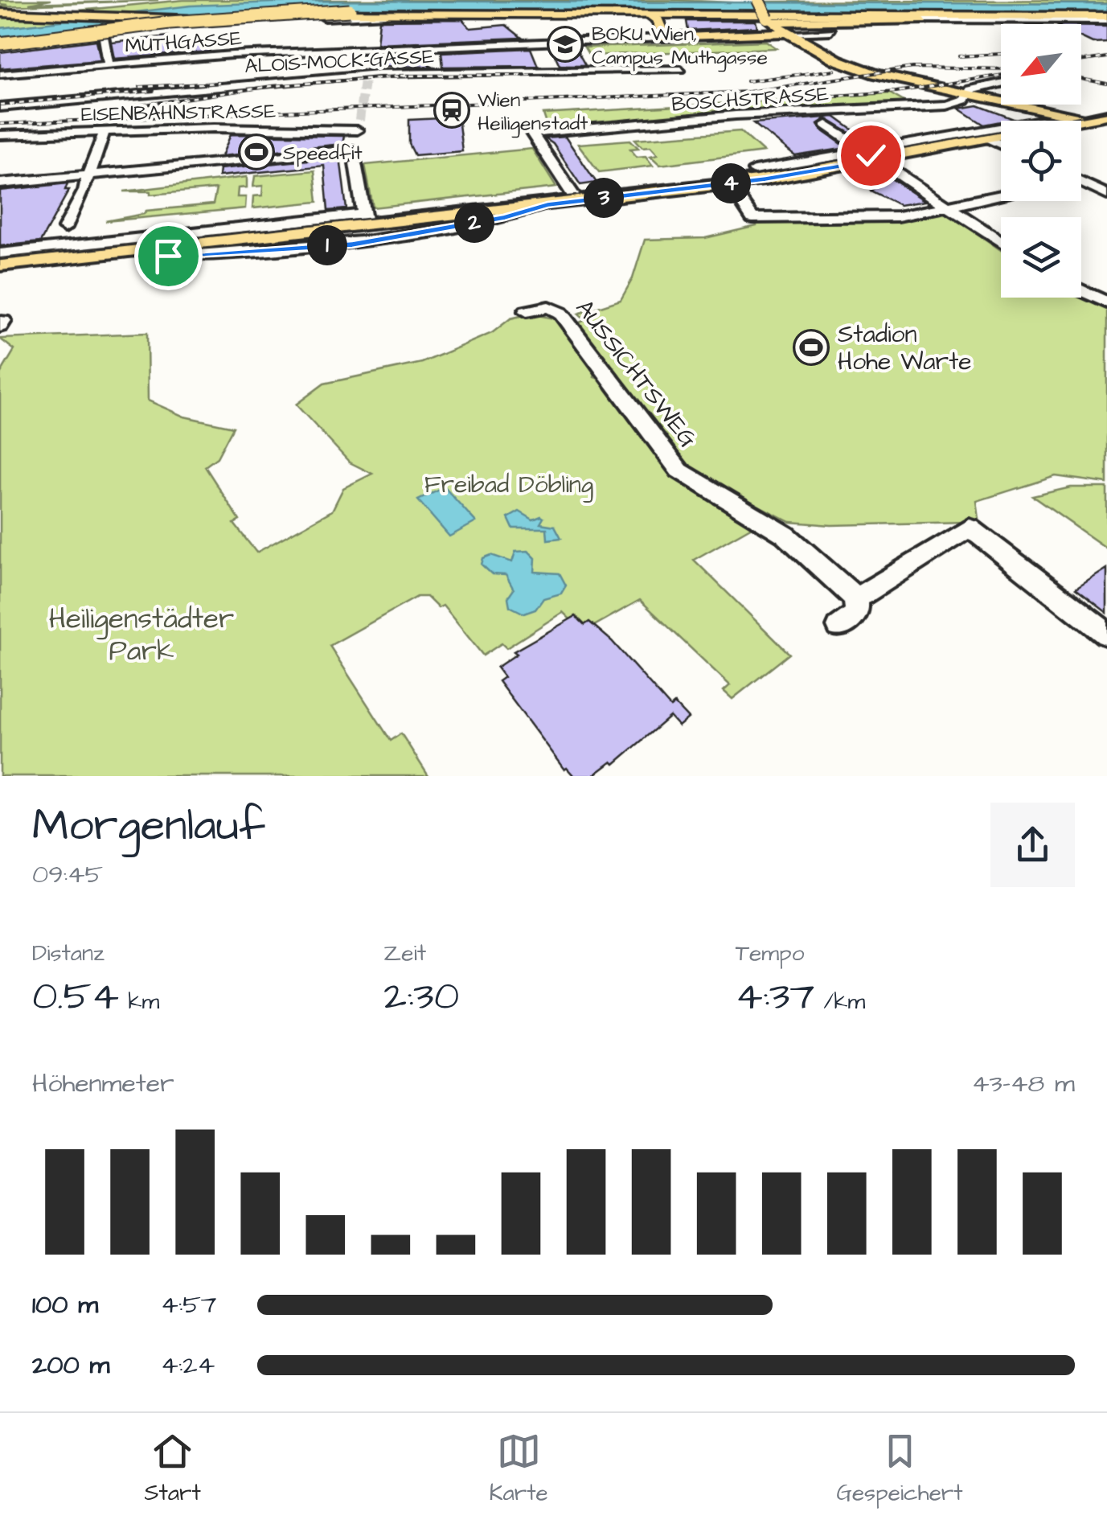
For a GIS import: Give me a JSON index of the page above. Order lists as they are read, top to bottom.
{
  "streets": {
    "street": [
      "MUTHGASSE",
      "ALOIS-MOCK-GASSE",
      "BOSCHSTRASSE",
      "EISENBAHNSTRASSE",
      "AUSSICHTSWEG"
    ]
  },
  "parks": ["Freibad Döbling", "Heiligenstädter Park"],
  "places": {
    "school or university": ["BOKU Wien, Campus Muthgasse"],
    "station": ["Wien Heiligenstadt"],
    "sports": ["Speedfit", "Stadion Hohe Warte"]
  },
  "north": "bottom left",
  "page": {
    "pins": [
      "4",
      "3",
      "2",
      "1"
    ],
    "heading": ["Morgenlauf", "09:45"],
    "stats": [
      ["Distanz", "0.54 km"],
      ["Zeit", "2:30"],
      ["Tempo", "4:37 /km"]
    ],
    "chart": ["Höhenmeter", "43–48 m"],
    "list": [
      {
        "name": "100 m",
        "note": "4:57"
      },
      {
        "name": "200 m",
        "note": "4:24"
      }
    ],
    "tabs": ["Start", "Karte", "Gespeichert"]
  }
}
